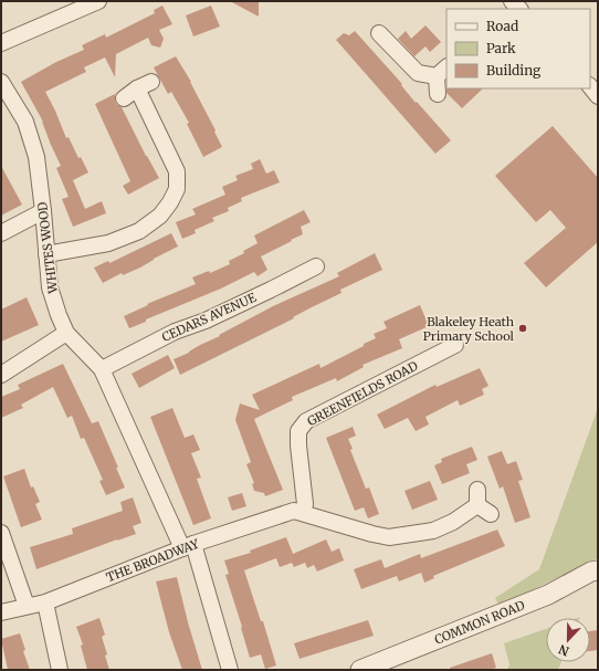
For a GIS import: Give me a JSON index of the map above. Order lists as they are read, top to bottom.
{
  "streets": {
    "street": [
      "WHITES WOOD",
      "CEDARS AVENUE",
      "GREENFIELDS ROAD",
      "THE BROADWAY",
      "COMMON ROAD"
    ]
  },
  "crossings": [
    ["WHITES WOOD", "CEDARS AVENUE"],
    ["WHITES WOOD", "THE BROADWAY"],
    ["GREENFIELDS ROAD", "THE BROADWAY"]
  ],
  "places": ["Blakeley Heath Primary School"],
  "legend": ["Road", "Park", "Building"],
  "north": "bottom"
}
